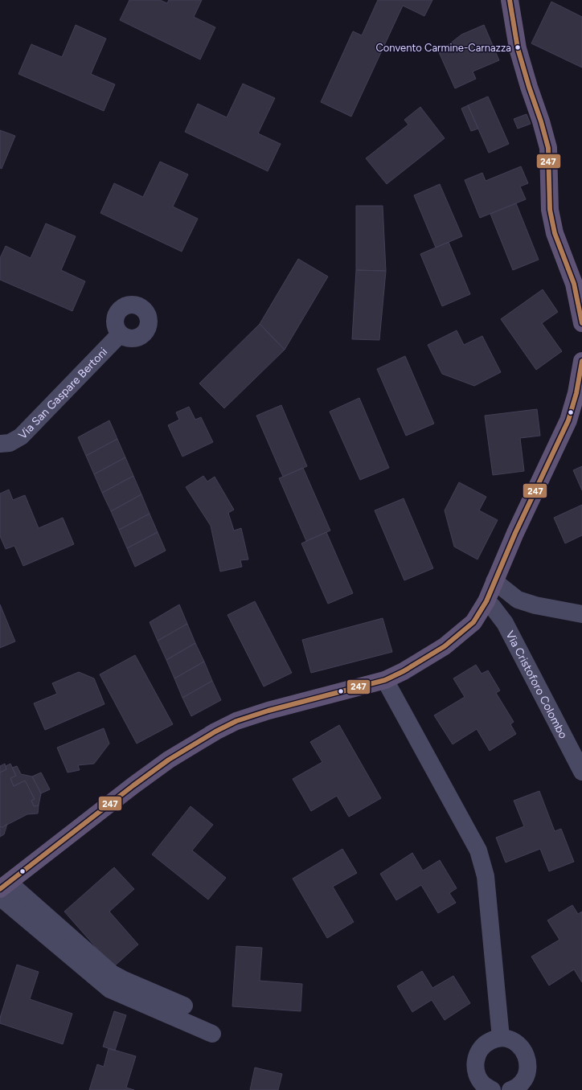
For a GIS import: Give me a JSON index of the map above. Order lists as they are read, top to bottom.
{
  "streets": {
    "street": ["Via San Gaspare Bertoni", "Via Cristoforo Colombo"]
  },
  "places": ["Convento Carmine-Carnazza"],
  "lines": ["transit line 247"]
}
